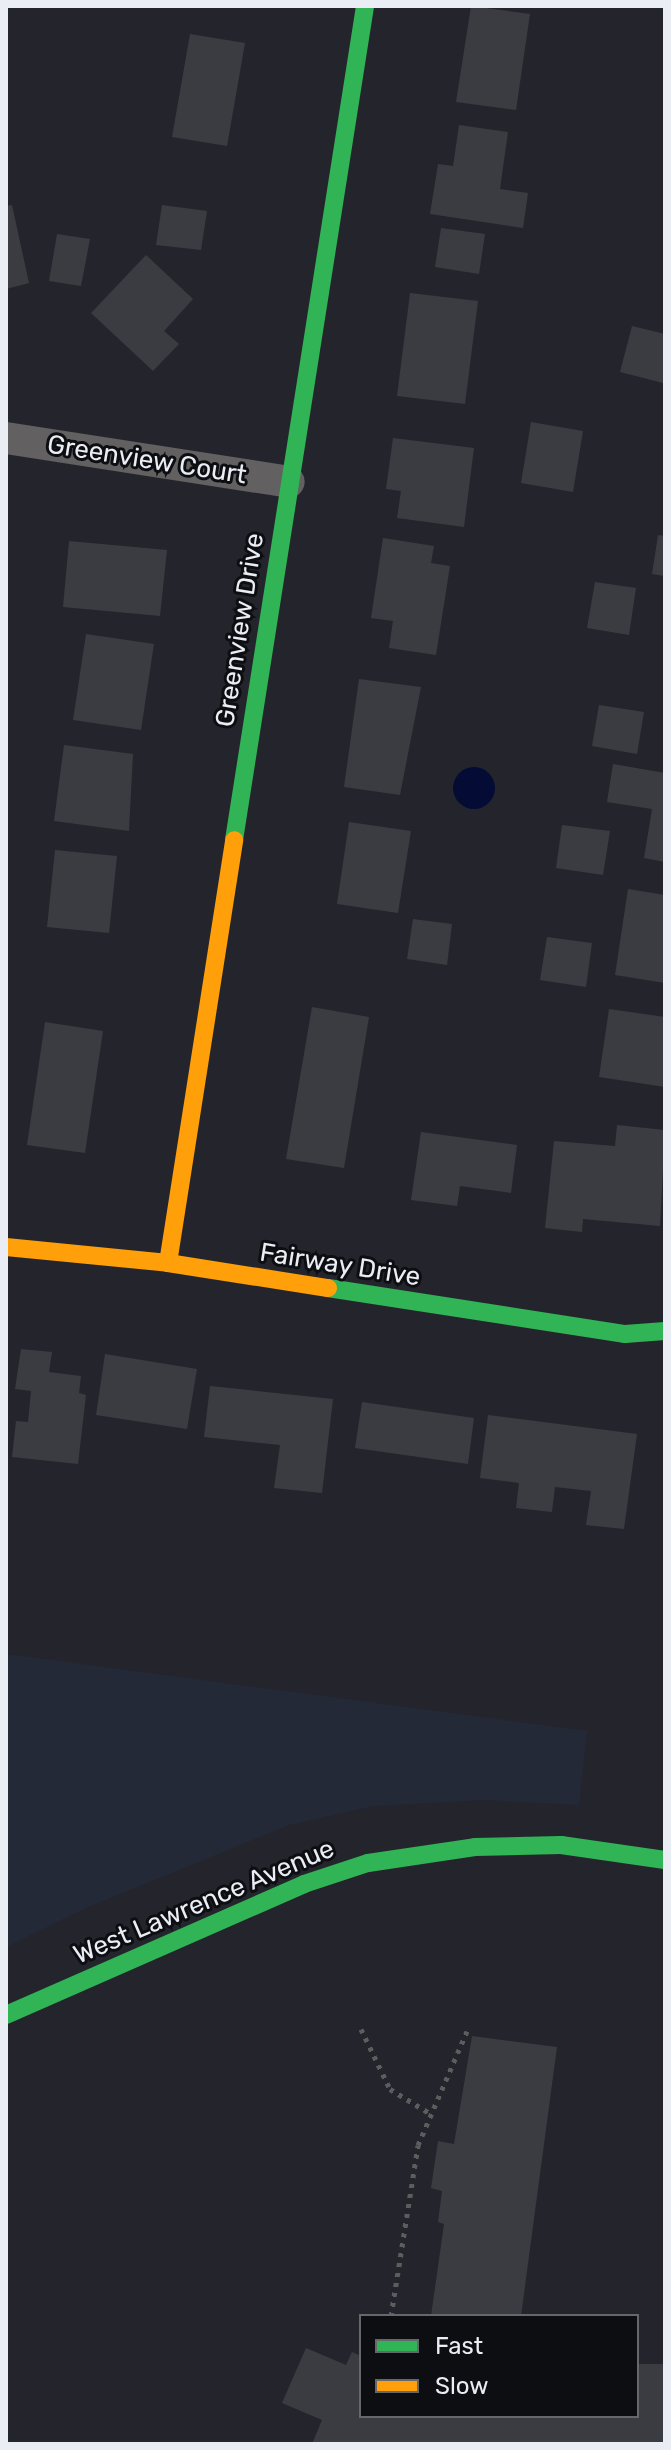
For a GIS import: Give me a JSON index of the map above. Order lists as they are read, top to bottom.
{
  "streets": {
    "street": [
      "Greenview Court",
      "Greenview Drive",
      "Fairway Drive",
      "West Lawrence Avenue"
    ]
  },
  "crossings": [
    ["Greenview Court", "Greenview Drive"],
    ["Greenview Drive", "Fairway Drive"]
  ],
  "legend": ["Fast", "Slow"]
}
